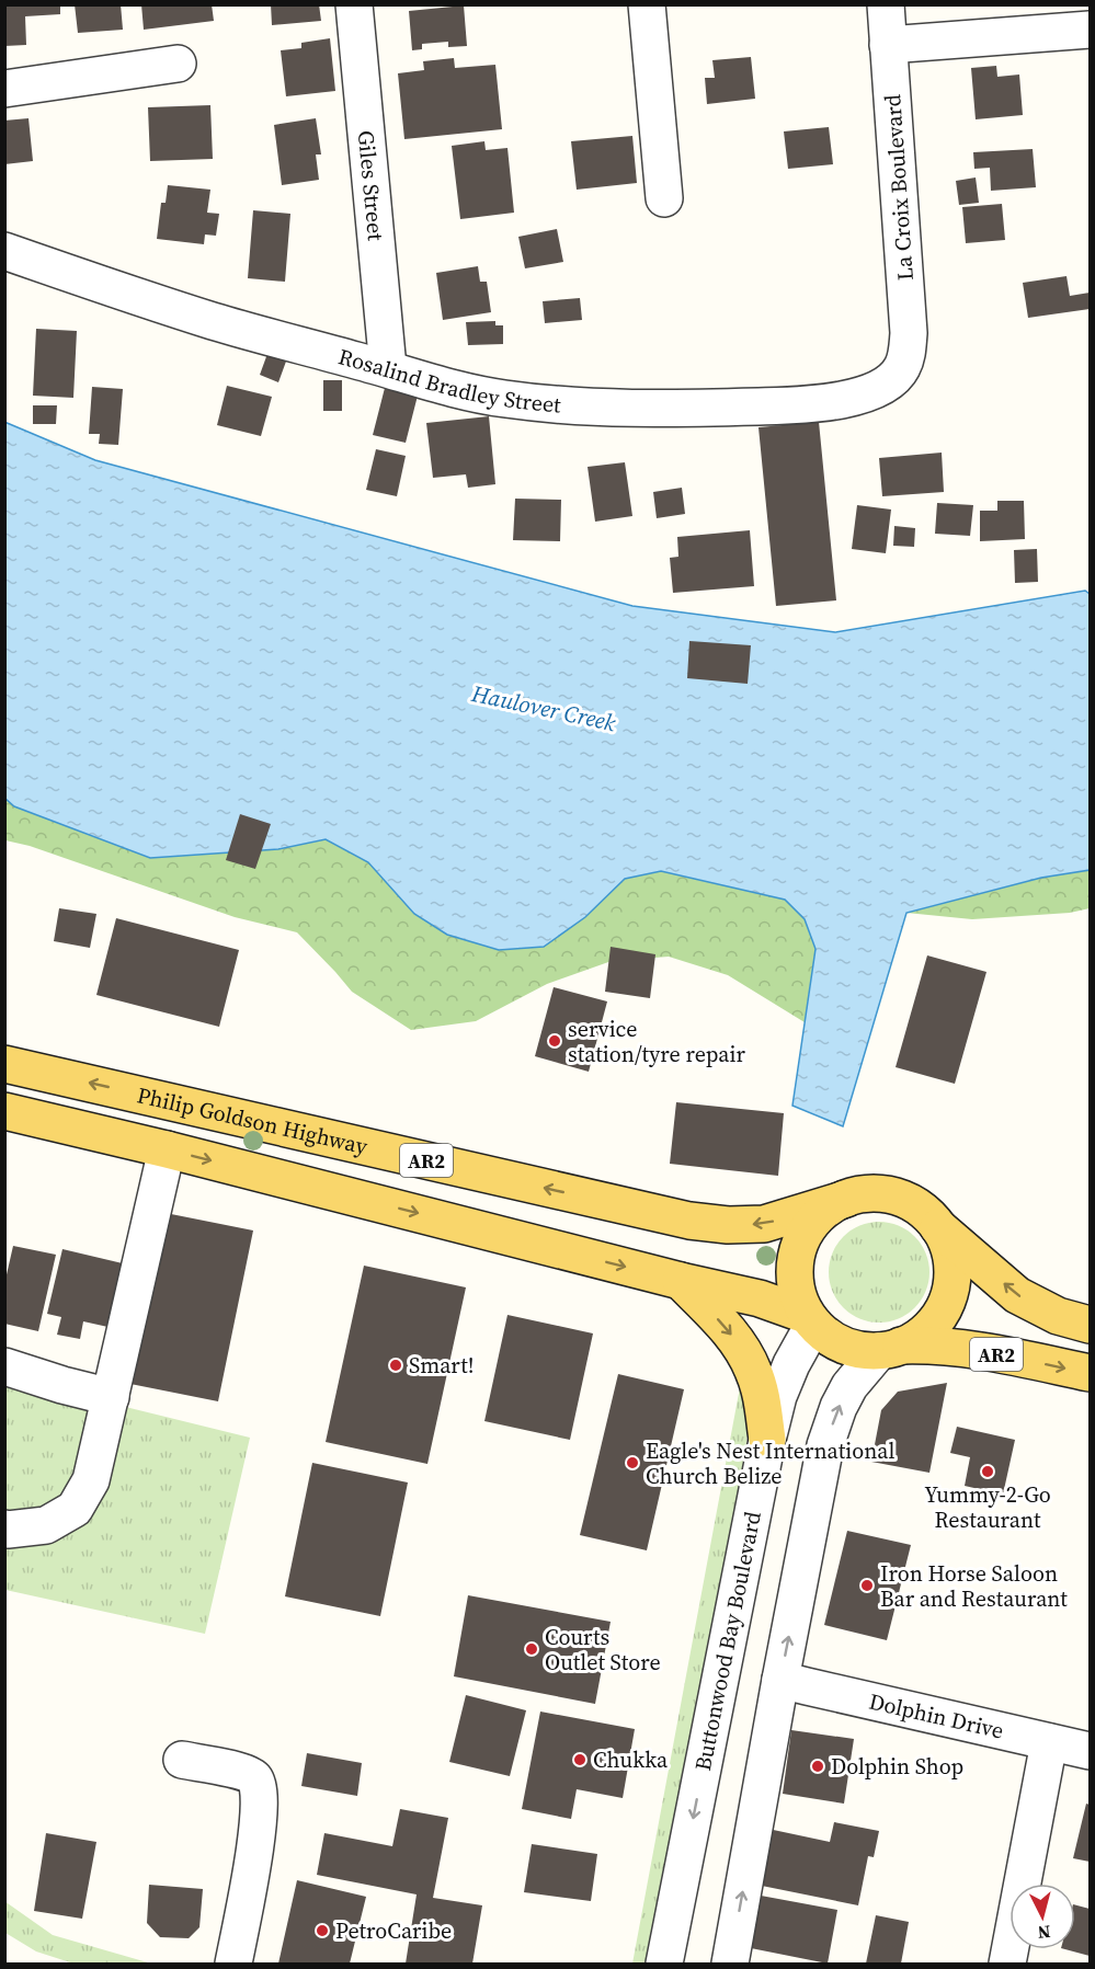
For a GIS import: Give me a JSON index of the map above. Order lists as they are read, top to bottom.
{
  "streets": {
    "main road": ["Philip Goldson Highway", "AR2"],
    "street": [
      "Giles Street",
      "La Croix Boulevard",
      "Rosalind Bradley Street",
      "Buttonwood Bay Boulevard",
      "Dolphin Drive"
    ]
  },
  "crossings": [
    ["Giles Street", "Rosalind Bradley Street"],
    ["La Croix Boulevard", "Rosalind Bradley Street"],
    ["Philip Goldson Highway", "AR2"],
    ["Philip Goldson Highway", "Buttonwood Bay Boulevard"],
    ["AR2", "Buttonwood Bay Boulevard"]
  ],
  "water": ["Haulover Creek"],
  "places": [
    "service station/tyre repair",
    "Smart!",
    "Eagle's Nest International Church Belize",
    "Yummy-2-Go Restaurant",
    "Iron Horse Saloon Bar and Restaurant",
    "Courts Outlet Store",
    "Chukka",
    "Dolphin Shop",
    "PetroCaribe"
  ],
  "north": "bottom"
}
